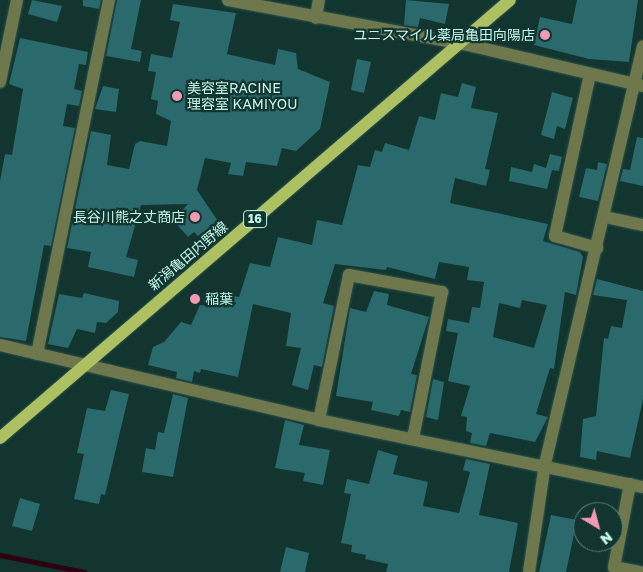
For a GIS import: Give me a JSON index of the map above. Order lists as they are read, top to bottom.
{
  "streets": {
    "main road": ["16", "新潟亀田内野線"]
  },
  "places": [
    "ユニスマイル薬局亀田向陽店",
    "美容室RACINE 理容室 KAMIYOU",
    "長谷川熊之丈商店",
    "稲葉"
  ],
  "north": "bottom right"
}
